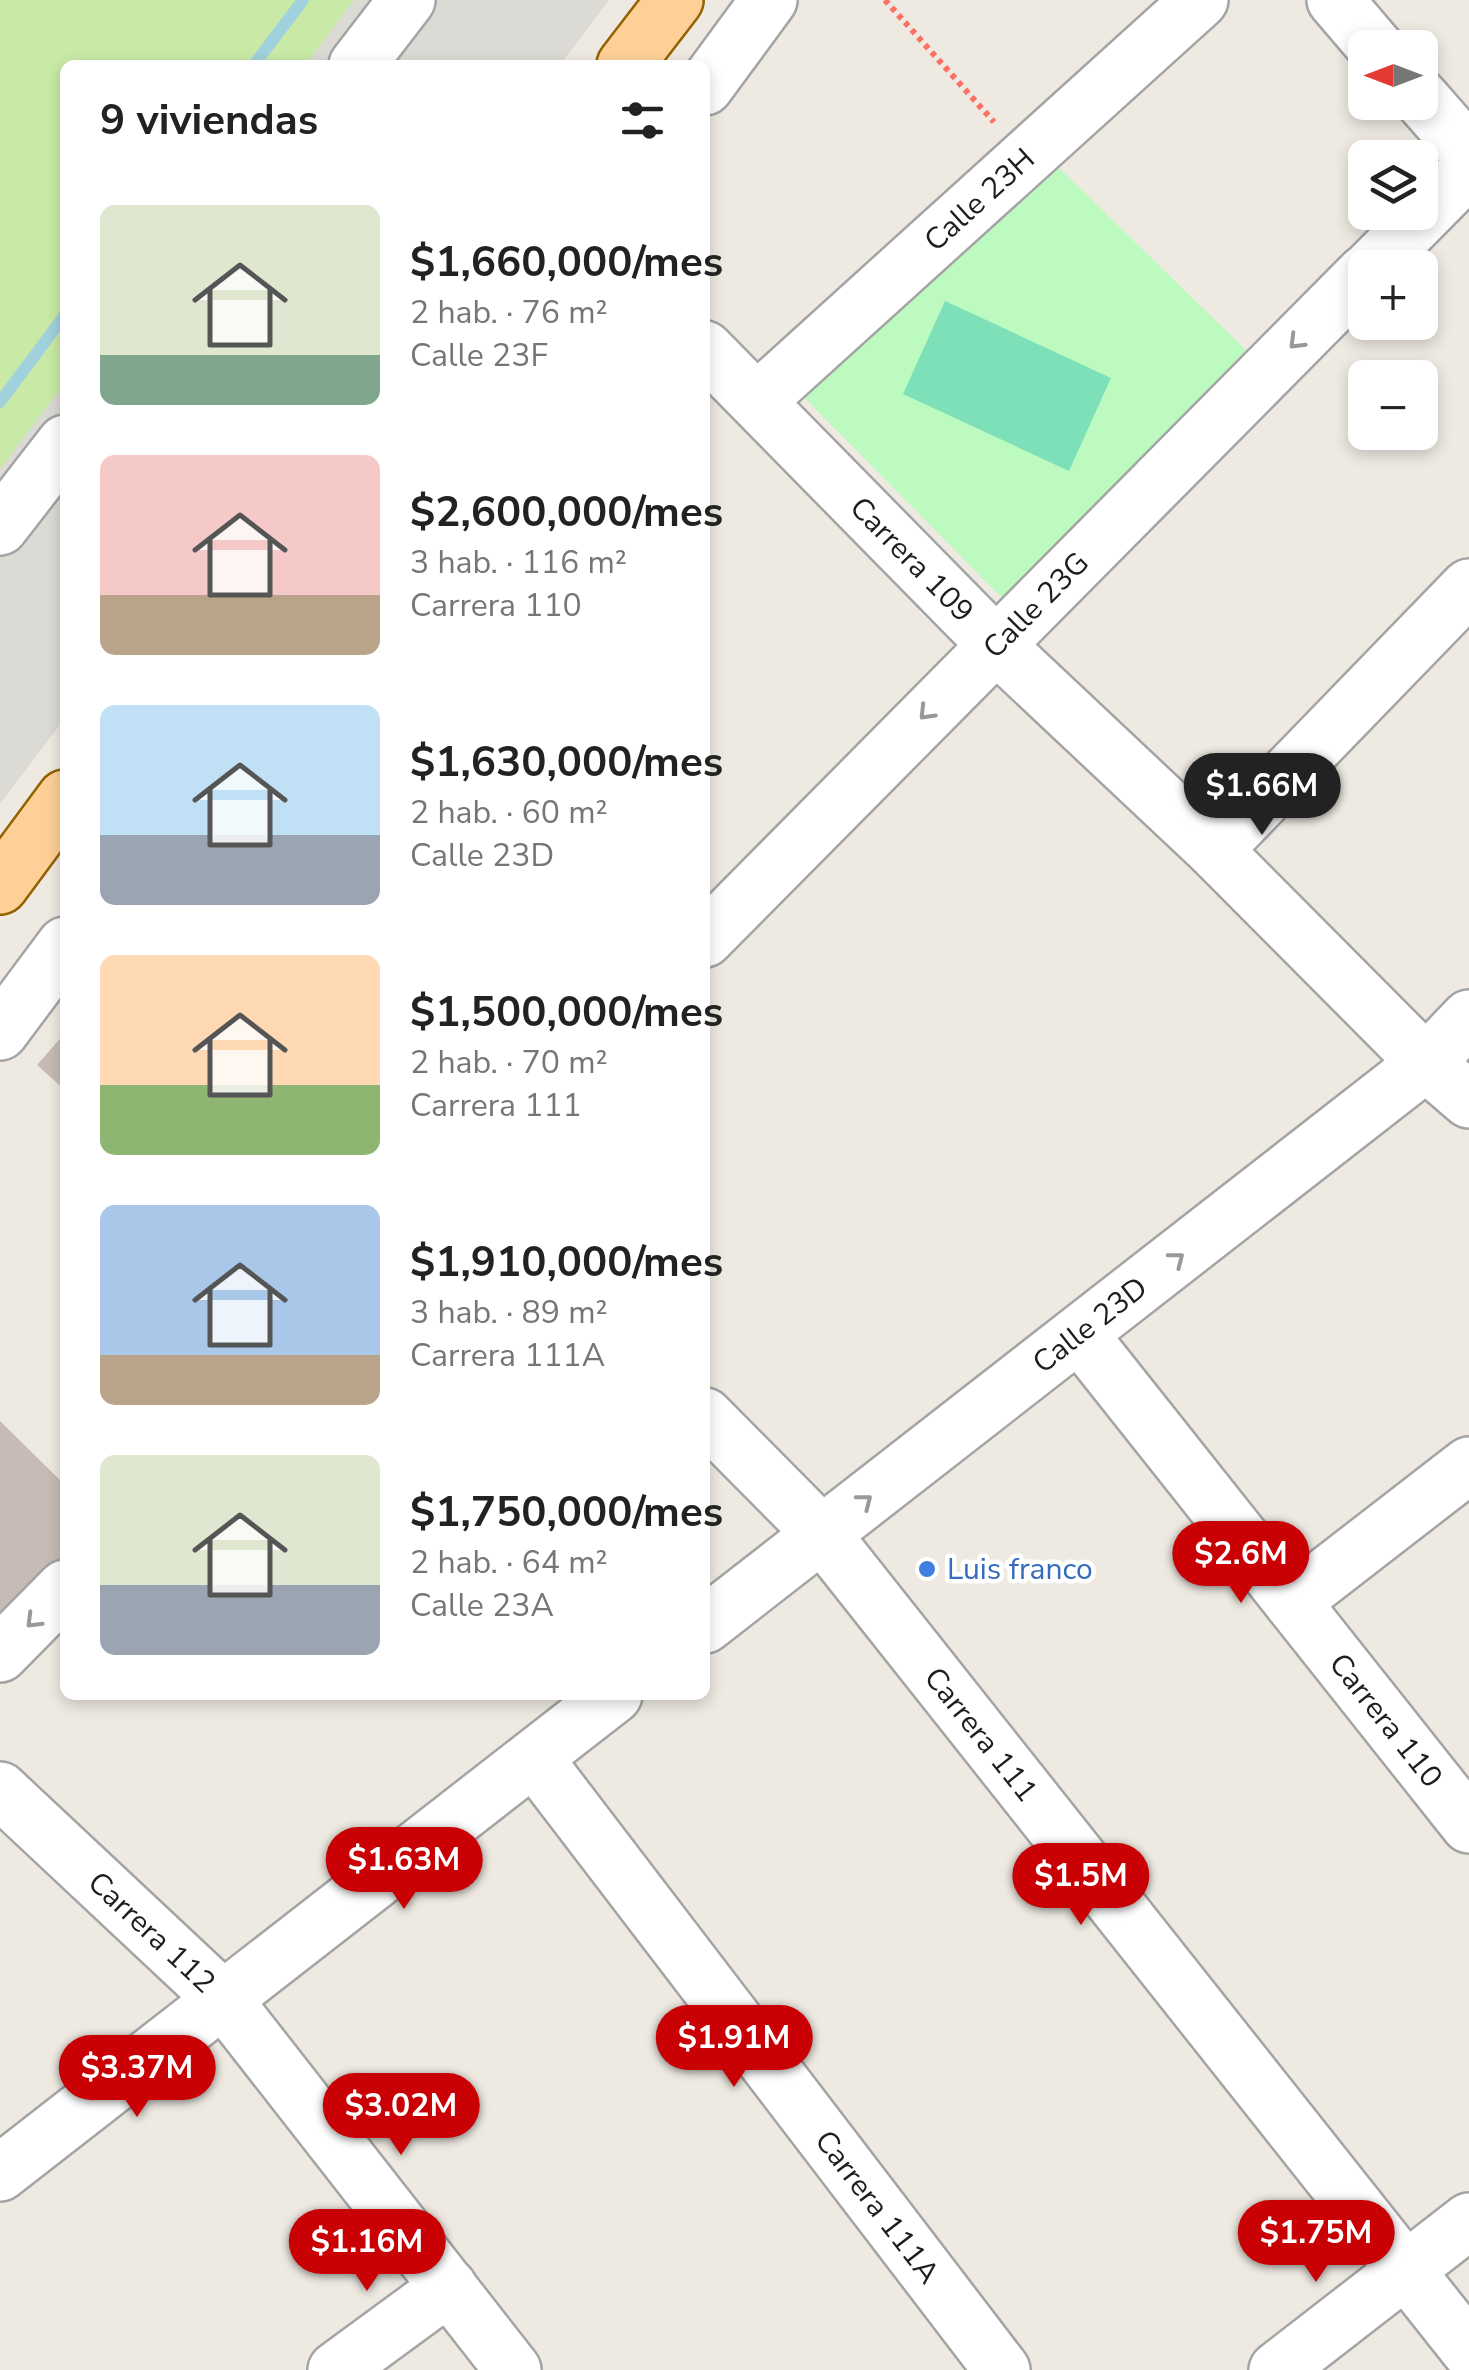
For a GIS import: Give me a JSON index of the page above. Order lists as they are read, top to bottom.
{
  "streets": {
    "street": [
      "Calle 23H",
      "Carrera 109",
      "Calle 23G",
      "Calle 23D",
      "Carrera 110",
      "Carrera 111",
      "Carrera 112",
      "Carrera 111A"
    ]
  },
  "crossings": [
    ["Calle 23H", "Carrera 109"],
    ["Carrera 109", "Calle 23G"],
    ["Carrera 109", "Calle 23D"],
    ["Calle 23D", "Carrera 110"],
    ["Calle 23D", "Carrera 111"]
  ],
  "places": ["Luis franco"],
  "north": "left",
  "page": {
    "map_buttons": ["+", "−"],
    "heading": "9 viviendas",
    "list": [
      {
        "name": "$1,660,000/mes",
        "note": "2 hab. · 76 m² · Calle 23F"
      },
      {
        "name": "$2,600,000/mes",
        "note": "3 hab. · 116 m² · Carrera 110"
      },
      {
        "name": "$1,630,000/mes",
        "note": "2 hab. · 60 m² · Calle 23D"
      },
      {
        "name": "$1,500,000/mes",
        "note": "2 hab. · 70 m² · Carrera 111"
      },
      {
        "name": "$1,910,000/mes",
        "note": "3 hab. · 89 m² · Carrera 111A"
      },
      {
        "name": "$1,750,000/mes",
        "note": "2 hab. · 64 m² · Calle 23A"
      }
    ],
    "price": [
      "$1.66M",
      "$2.6M",
      "$1.63M",
      "$1.5M",
      "$1.91M",
      "$3.37M",
      "$3.02M",
      "$1.75M",
      "$1.16M"
    ]
  }
}
